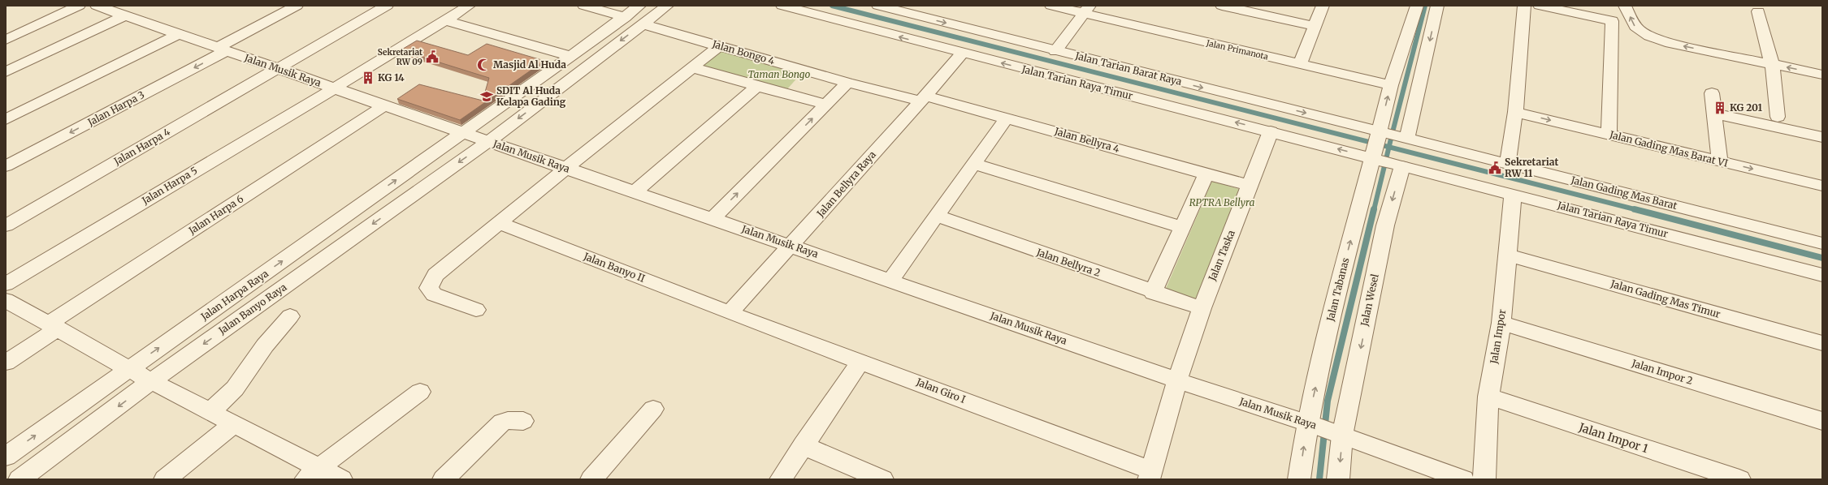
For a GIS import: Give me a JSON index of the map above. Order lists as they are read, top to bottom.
{
  "streets": {
    "street": [
      "Jalan Primanota",
      "Jalan Bongo 4",
      "Jalan Tarian Barat Raya",
      "Jalan Musik Raya",
      "Jalan Tarian Raya Timur",
      "Jalan Harpa 3",
      "Jalan Bellyra 4",
      "Jalan Harpa 4",
      "Jalan Gading Mas Barat VI",
      "Jalan Bellyra Raya",
      "Jalan Harpa 5",
      "Jalan Gading Mas Barat",
      "Jalan Harpa 6",
      "Jalan Taska",
      "Jalan Bellyra 2",
      "Jalan Banyo II",
      "Jalan Tabanas",
      "Jalan Harpa Raya",
      "Jalan Gading Mas Timur",
      "Jalan Wesel",
      "Jalan Banyo Raya",
      "Jalan Impor",
      "Jalan Impor 2",
      "Jalan Giro I",
      "Jalan Impor 1"
    ]
  },
  "crossings": [
    ["Jalan Primanota", "Jalan Tabanas"],
    ["Jalan Bongo 4", "Jalan Bellyra 4"],
    ["Jalan Bongo 4", "Jalan Bellyra Raya"],
    ["Jalan Bongo 4", "Jalan Banyo Raya"],
    ["Jalan Tarian Barat Raya", "Jalan Gading Mas Barat"],
    ["Jalan Tarian Barat Raya", "Jalan Tabanas"],
    ["Jalan Musik Raya", "Jalan Harpa 3"],
    ["Jalan Musik Raya", "Jalan Harpa 4"],
    ["Jalan Musik Raya", "Jalan Bellyra Raya"],
    ["Jalan Musik Raya", "Jalan Harpa 5"],
    ["Jalan Musik Raya", "Jalan Harpa 6"],
    ["Jalan Musik Raya", "Jalan Taska"],
    ["Jalan Musik Raya", "Jalan Tabanas"],
    ["Jalan Musik Raya", "Jalan Harpa Raya"],
    ["Jalan Musik Raya", "Jalan Wesel"],
    ["Jalan Musik Raya", "Jalan Banyo Raya"],
    ["Jalan Tarian Raya Timur", "Jalan Bellyra Raya"],
    ["Jalan Tarian Raya Timur", "Jalan Taska"],
    ["Jalan Tarian Raya Timur", "Jalan Tabanas"],
    ["Jalan Tarian Raya Timur", "Jalan Wesel"],
    ["Jalan Tarian Raya Timur", "Jalan Impor"],
    ["Jalan Bellyra 4", "Jalan Bellyra Raya"],
    ["Jalan Bellyra 4", "Jalan Taska"],
    ["Jalan Bellyra Raya", "Jalan Banyo II"],
    ["Jalan Bellyra Raya", "Jalan Giro I"],
    ["Jalan Taska", "Jalan Bellyra 2"],
    ["Jalan Taska", "Jalan Giro I"],
    ["Jalan Banyo II", "Jalan Giro I"],
    ["Jalan Harpa Raya", "Jalan Banyo Raya"],
    ["Jalan Gading Mas Timur", "Jalan Impor"],
    ["Jalan Impor", "Jalan Impor 2"],
    ["Jalan Impor", "Jalan Impor 1"]
  ],
  "one_way": ["Jalan Wesel"],
  "parks": ["Taman Bongo", "RPTRA Bellyra"],
  "places": {
    "public building": ["Sekretariat RW 09", "Sekretariat RW 11"],
    "mosque": ["Masjid Al Huda"],
    "building": ["KG 14", "KG 201"],
    "school or university": ["SDIT Al Huda Kelapa Gading"]
  }
}
